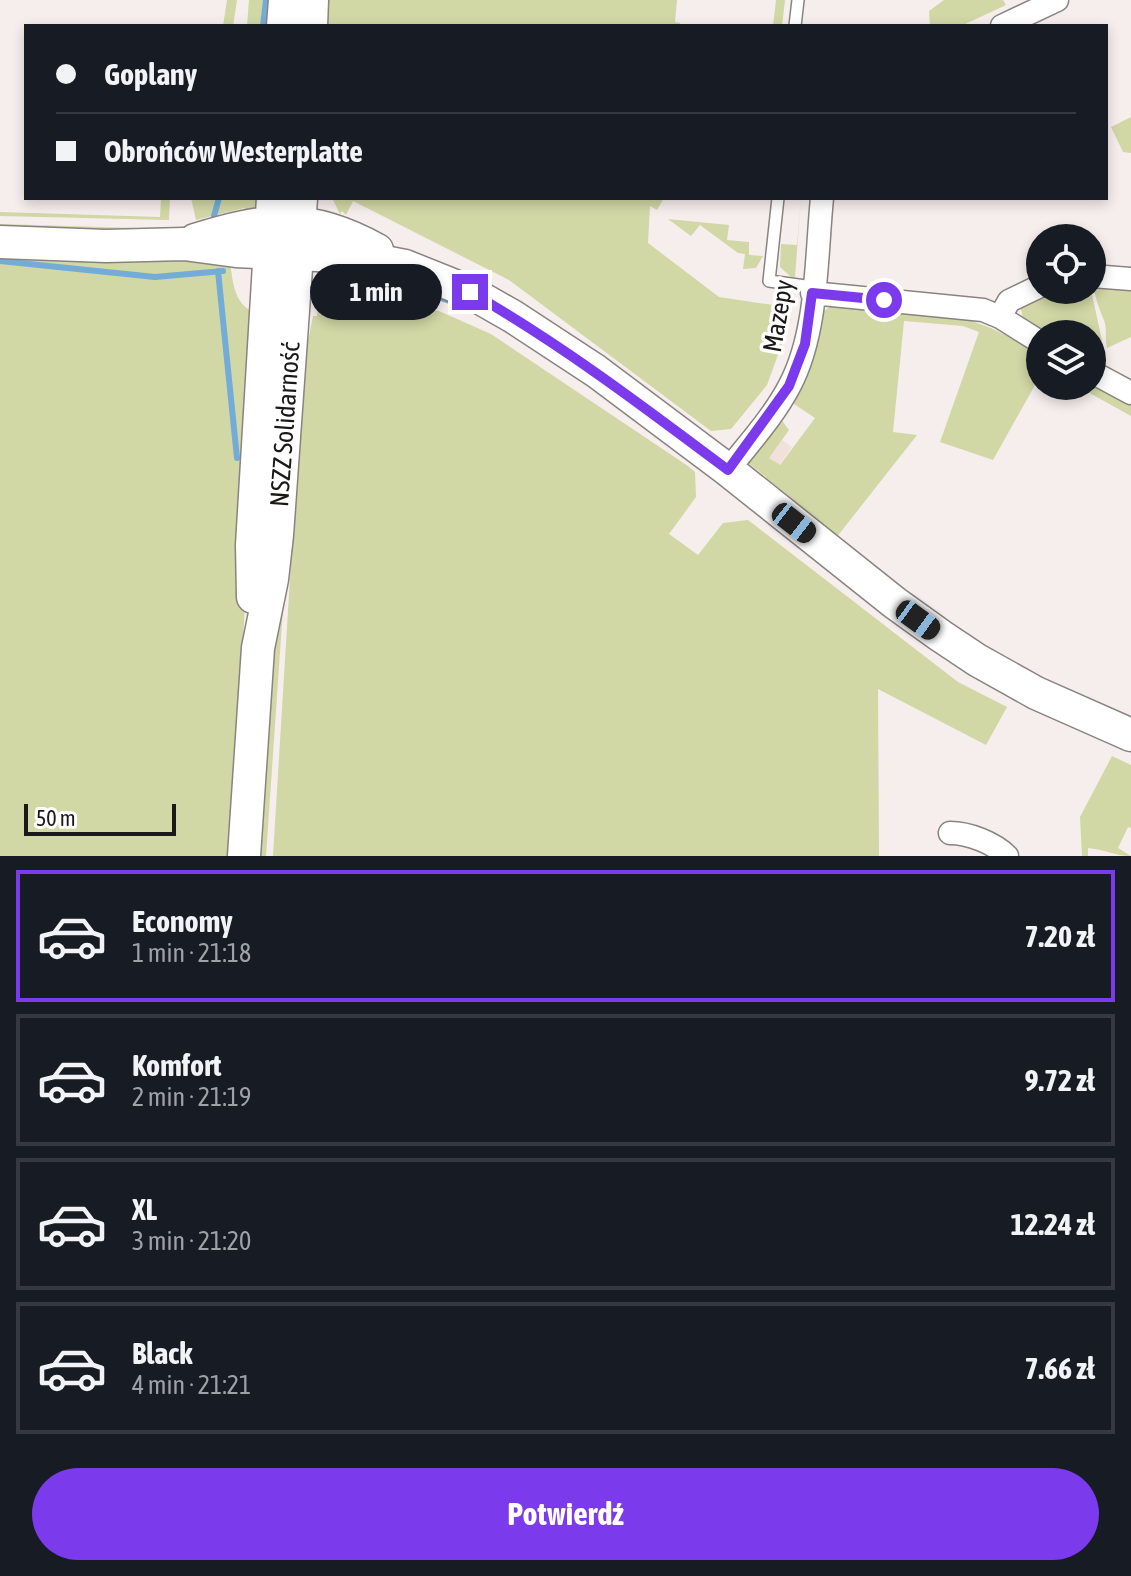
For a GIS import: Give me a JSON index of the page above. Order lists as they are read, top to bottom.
{
  "streets": {
    "street": ["Mazepy", "NSZZ Solidarność"]
  },
  "scale_bar": "50 m",
  "page": {
    "banner": ["Goplany", "Obrońców Westerplatte"],
    "bubble": "1 min",
    "scale": "50 m",
    "list": [
      {
        "name": "Economy",
        "note": "1 min · 21:18",
        "value": "7.20 zł"
      },
      {
        "name": "Komfort",
        "note": "2 min · 21:19",
        "value": "9.72 zł"
      },
      {
        "name": "XL",
        "note": "3 min · 21:20",
        "value": "12.24 zł"
      },
      {
        "name": "Black",
        "note": "4 min · 21:21",
        "value": "7.66 zł"
      }
    ],
    "buttons": "Potwierdź"
  }
}
